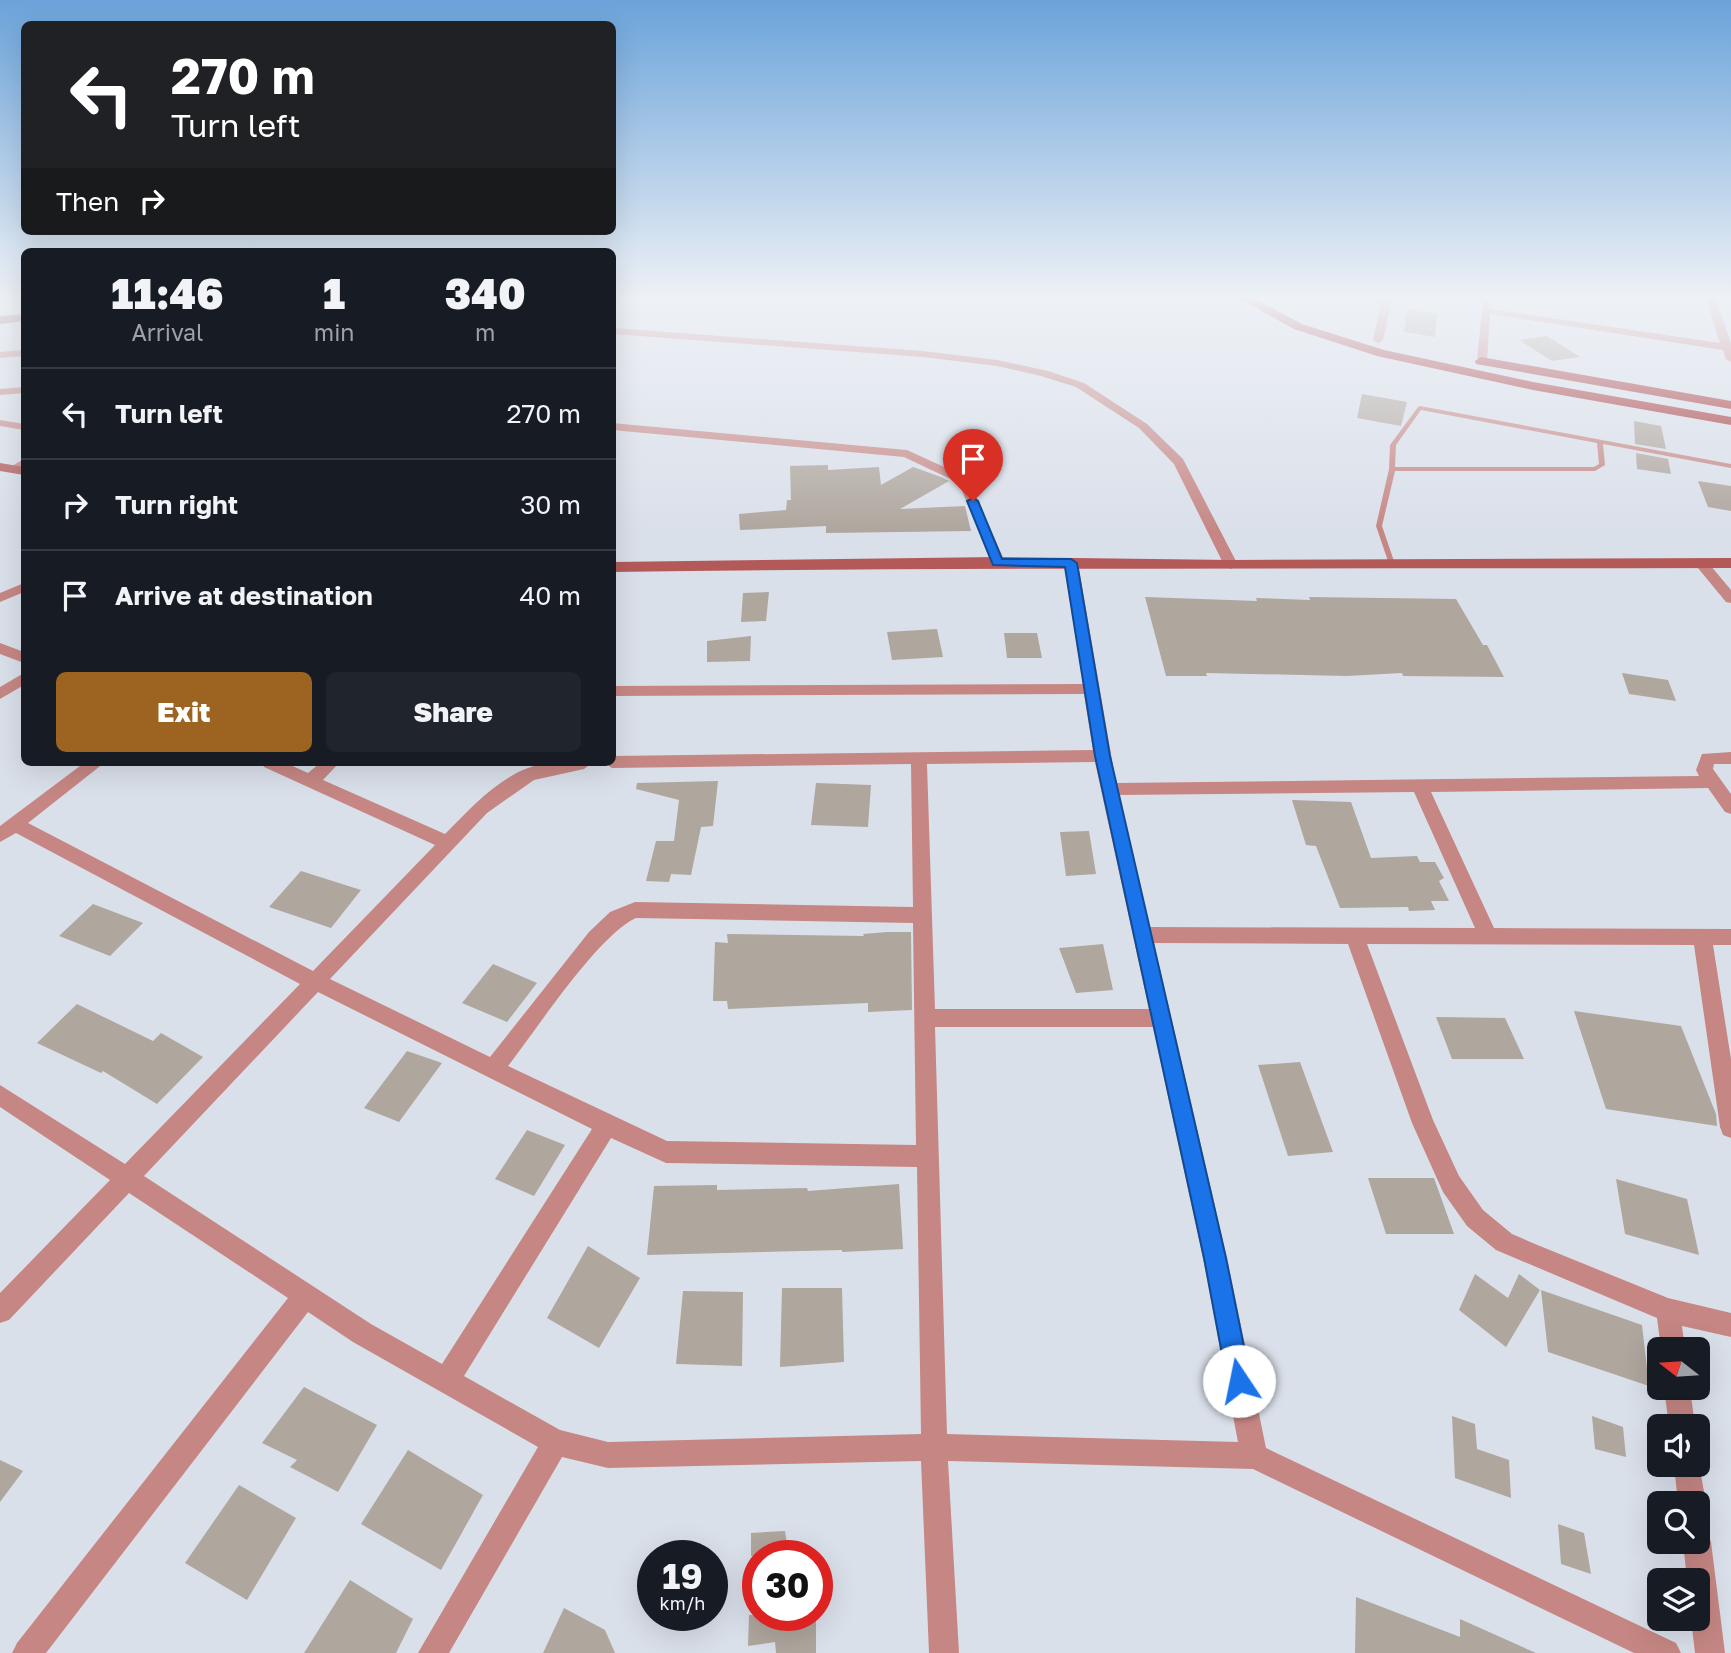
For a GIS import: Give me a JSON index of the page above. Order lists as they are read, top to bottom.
{
  "north": "left",
  "page": {
    "turn": ["270 m", "Turn left"],
    "then": "Then",
    "eta": [
      "11:46",
      "Arrival",
      "1",
      "min",
      "340",
      "m"
    ],
    "list": [
      {
        "name": "Turn left",
        "value": "270 m"
      },
      {
        "name": "Turn right",
        "value": "30 m"
      },
      {
        "name": "Arrive at destination",
        "value": "40 m"
      }
    ],
    "buttons": ["Exit", "Share"],
    "speed": "19 km/h",
    "limit": "30"
  }
}
